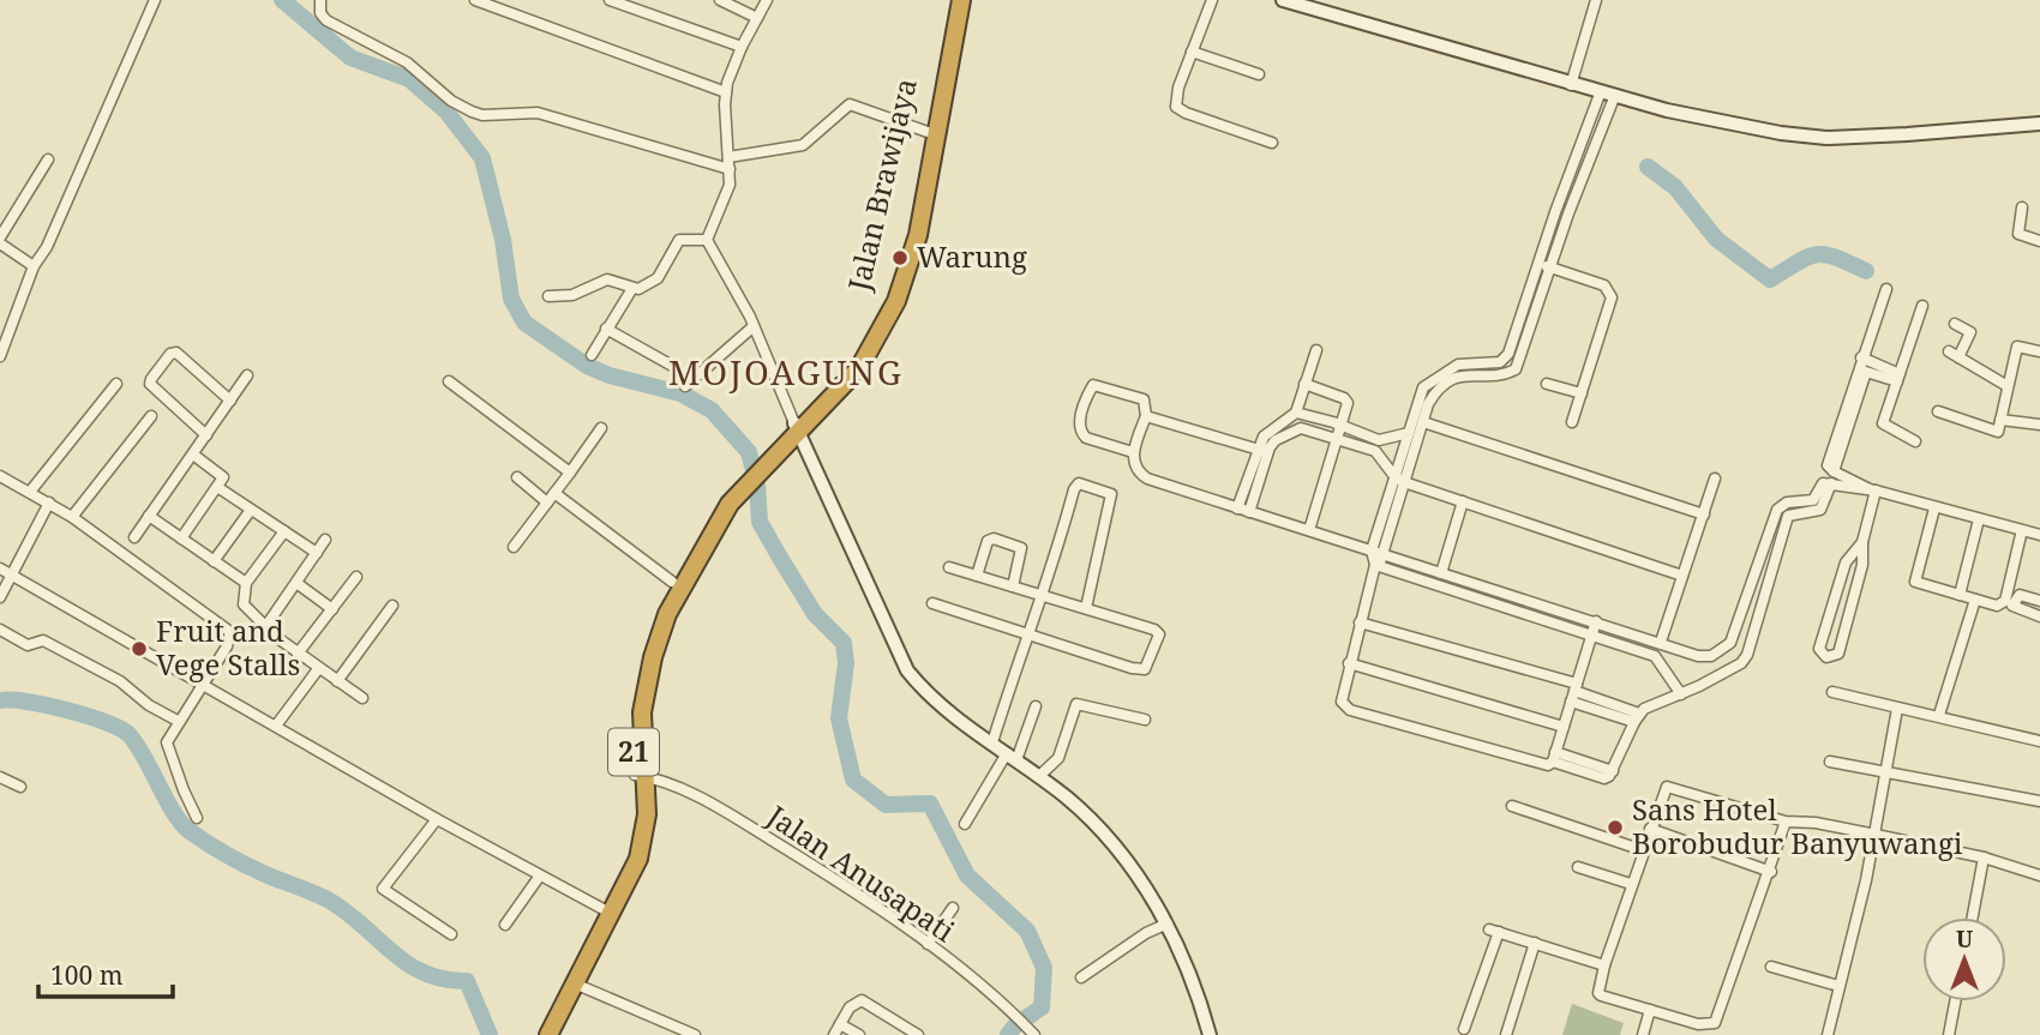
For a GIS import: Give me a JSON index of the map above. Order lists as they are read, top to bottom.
{
  "streets": {
    "highway": ["Jalan Brawijaya", "21"],
    "street": ["Jalan Anusapati"]
  },
  "crossings": [
    ["Jalan Brawijaya", "Jalan Anusapati"]
  ],
  "districts": ["MOJOAGUNG"],
  "places": ["Warung", "Fruit and Vege Stalls", "Sans Hotel Borobudur Banyuwangi"],
  "scale_bar": "100 m",
  "north": "top"
}
